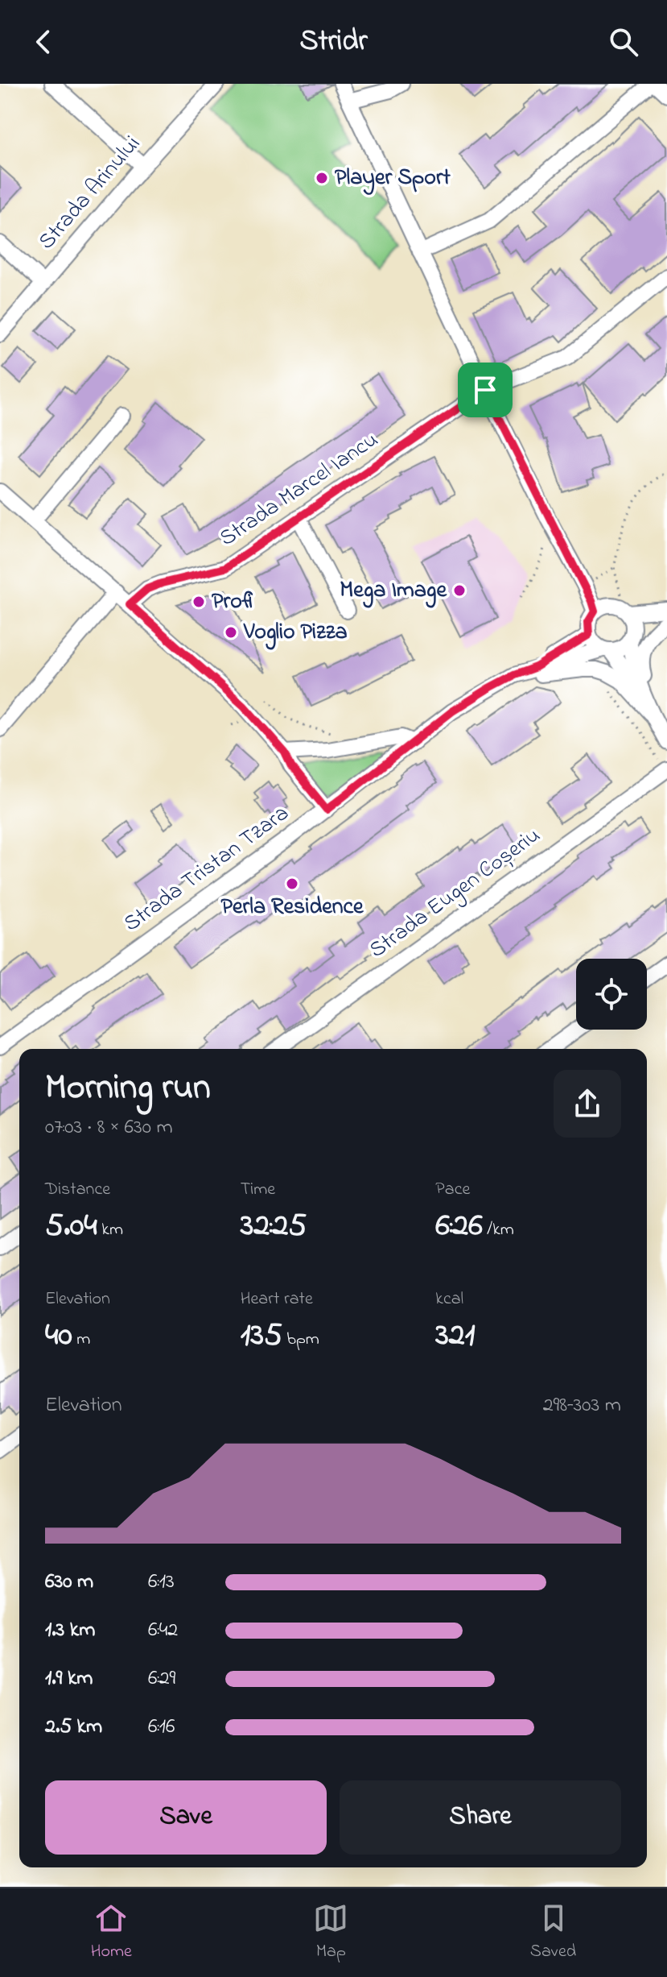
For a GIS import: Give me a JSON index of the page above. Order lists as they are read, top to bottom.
{
  "streets": {
    "street": [
      "Strada Arinului",
      "Strada Marcel Iancu",
      "Strada Tristan Tzara",
      "Strada Eugen Coșeriu"
    ]
  },
  "places": [
    "Player Sport",
    "Mega Image",
    "Profi",
    "Voglio Pizza",
    "Perla Residence"
  ],
  "page": {
    "header": "Stridr",
    "heading": ["Morning run", "07:03 · 8 × 630 m"],
    "stats": [
      ["Distance", "5.04 km"],
      ["Time", "32:25"],
      ["Pace", "6:26 /km"],
      ["Elevation", "40 m"],
      ["Heart rate", "135 bpm"],
      ["kcal", "321"]
    ],
    "chart": ["Elevation", "298–303 m"],
    "list": [
      {
        "name": "630 m",
        "note": "6:13"
      },
      {
        "name": "1.3 km",
        "note": "6:42"
      },
      {
        "name": "1.9 km",
        "note": "6:29"
      },
      {
        "name": "2.5 km",
        "note": "6:16"
      }
    ],
    "buttons": ["Save", "Share"],
    "tabs": ["Home", "Map", "Saved"]
  }
}
